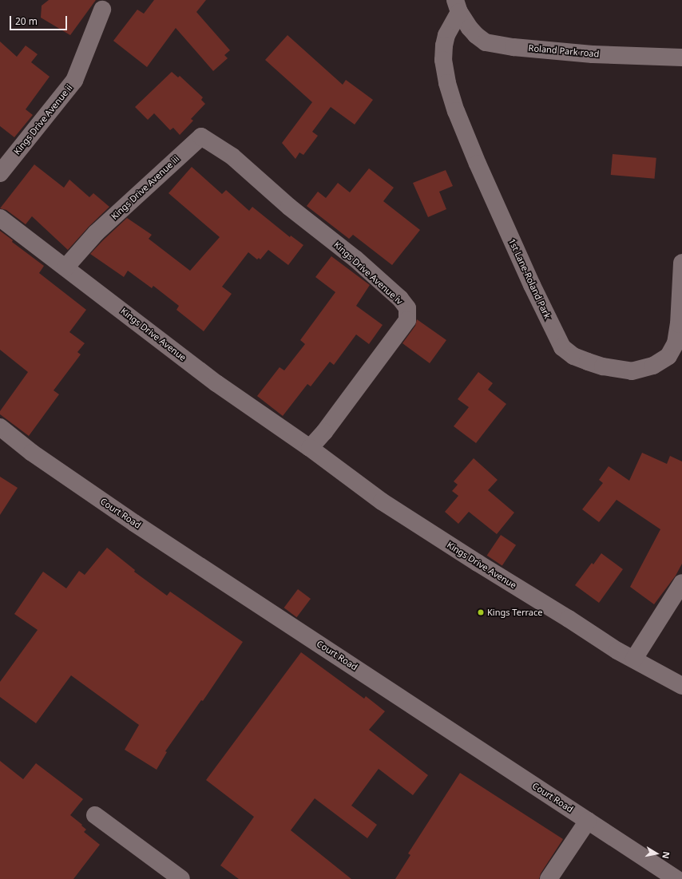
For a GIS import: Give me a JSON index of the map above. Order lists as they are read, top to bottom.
{
  "streets": {
    "street": [
      "Roland Park road",
      "Kings Drive Avenue ii",
      "Kings Drive Avenue iii",
      "Kings Drive Avenue iv",
      "1st Lane-Roland Park",
      "Kings Drive Avenue",
      "Court Road"
    ]
  },
  "crossings": [
    ["Roland Park road", "1st Lane-Roland Park"],
    ["Kings Drive Avenue iii", "Kings Drive Avenue iv"],
    ["Kings Drive Avenue iii", "Kings Drive Avenue"],
    ["Kings Drive Avenue iv", "Kings Drive Avenue"]
  ],
  "places": ["Kings Terrace"],
  "scale_bar": "20 m",
  "north": "right"
}
